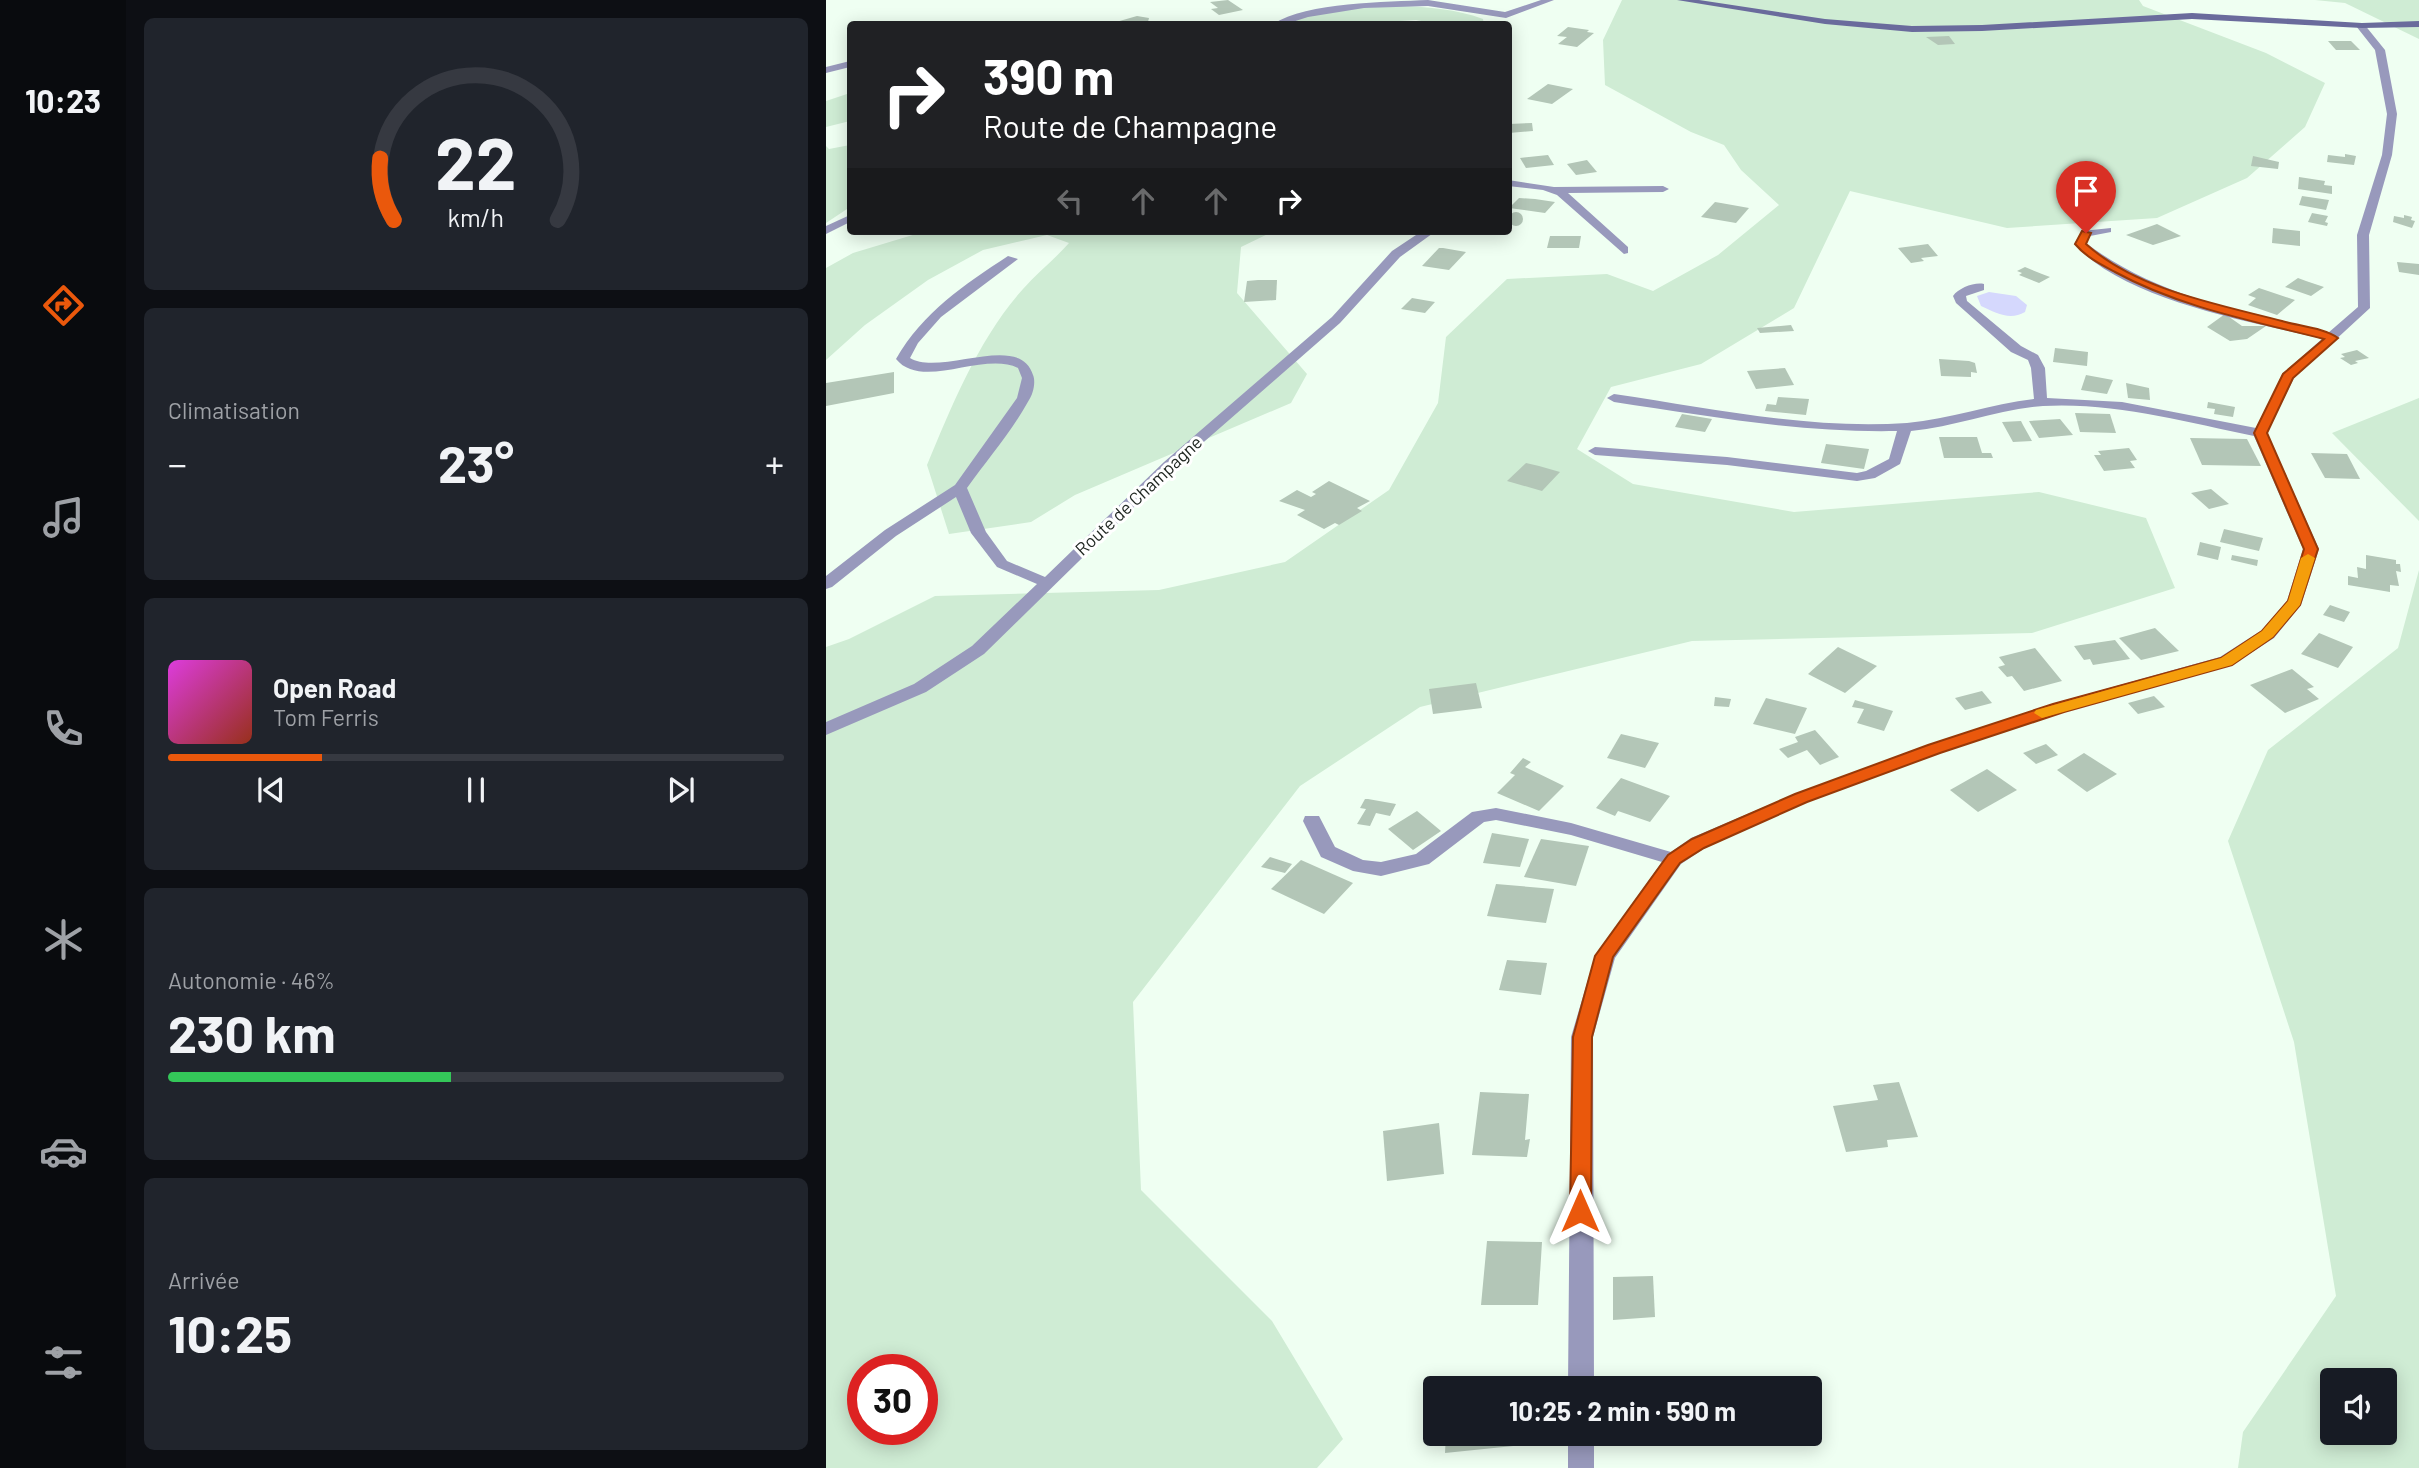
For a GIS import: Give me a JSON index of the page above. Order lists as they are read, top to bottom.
{
  "streets": {
    "street": ["Route de Champagne"]
  },
  "page": {
    "tabs": "10:23",
    "turn": ["390 m", "Route de Champagne"],
    "tile": [
      "Climatisation",
      ["Autonomie · 46%", "230 km"],
      ["Arrivée", "10:25"]
    ],
    "heat": ["−", "23°", "+"],
    "song": ["Open Road", "Tom Ferris"],
    "limit": "30",
    "trip": "10:25 · 2 min · 590 m",
    "gauge": ["22", "km/h"]
  }
}
